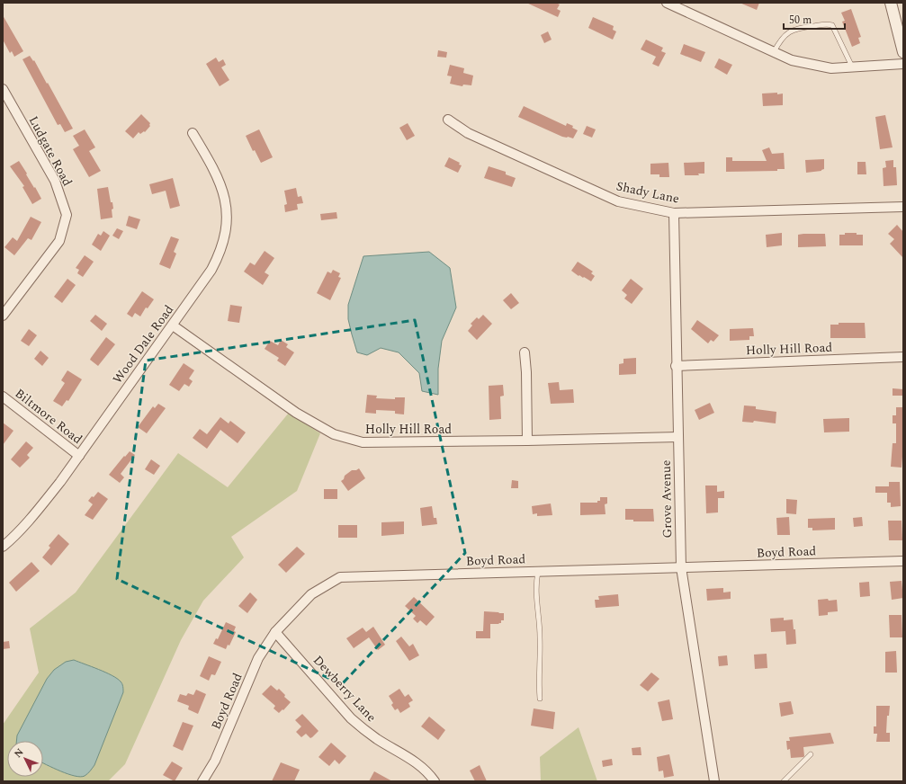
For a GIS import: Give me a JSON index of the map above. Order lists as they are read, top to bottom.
{
  "streets": {
    "street": [
      "Ludgate Road",
      "Shady Lane",
      "Wood Dale Road",
      "Holly Hill Road",
      "Biltmore Road",
      "Grove Avenue",
      "Boyd Road",
      "Dewberry Lane"
    ]
  },
  "crossings": [
    ["Shady Lane", "Grove Avenue"],
    ["Wood Dale Road", "Holly Hill Road"],
    ["Wood Dale Road", "Biltmore Road"],
    ["Holly Hill Road", "Grove Avenue"],
    ["Grove Avenue", "Boyd Road"],
    ["Boyd Road", "Dewberry Lane"]
  ],
  "scale_bar": "50 m",
  "north": "top left"
}
